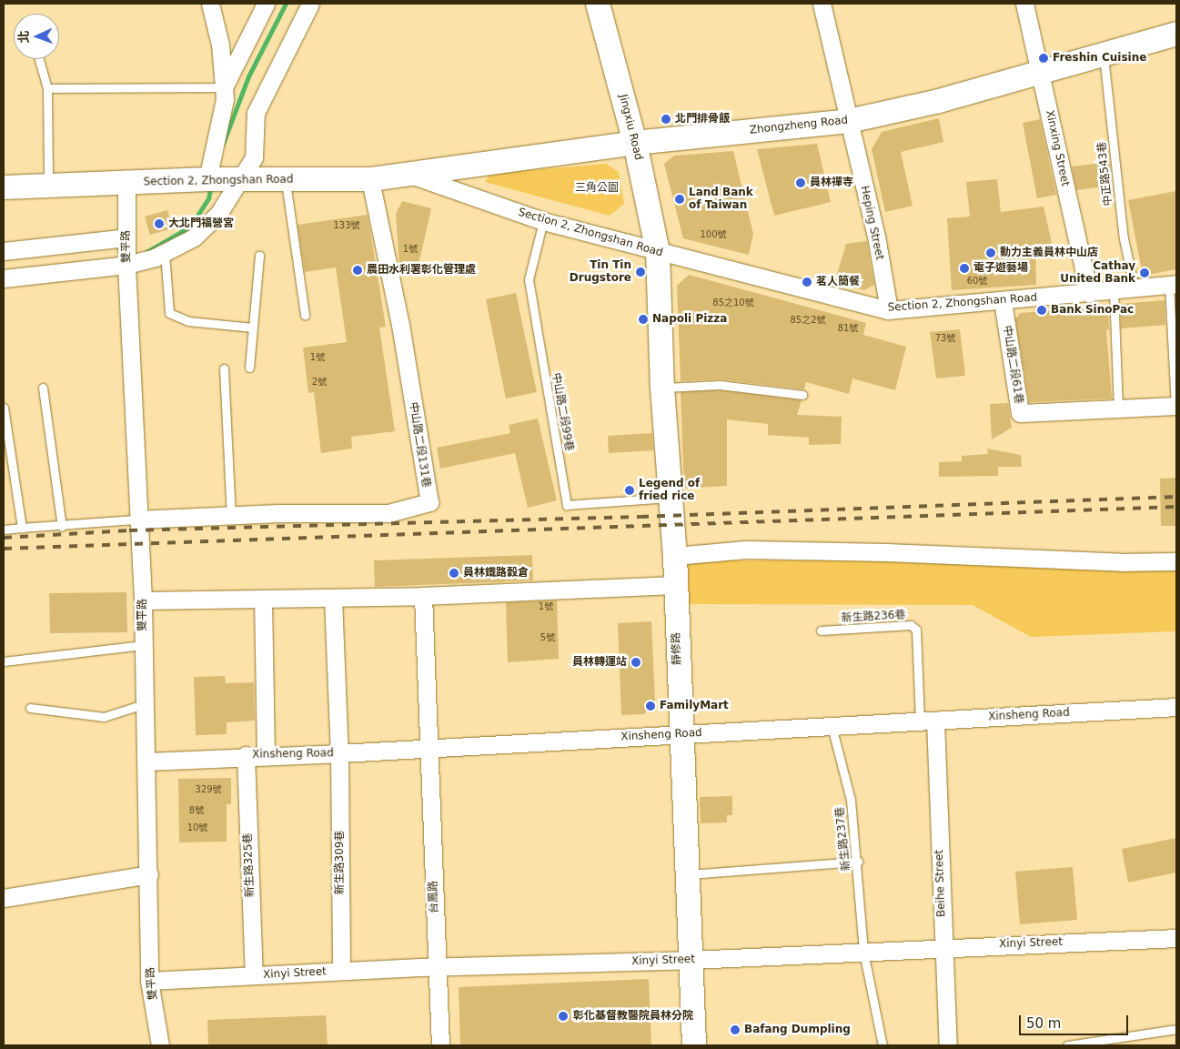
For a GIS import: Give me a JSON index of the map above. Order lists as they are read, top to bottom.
{
  "streets": {
    "street": [
      "Zhongzheng Road",
      "Jingxiu Road",
      "Xinxing Street",
      "Section 2, Zhongshan Road",
      "Heping Street",
      "雙平路",
      "中山路二段61巷",
      "中山路二段131巷",
      "靜修路",
      "Xinsheng Road",
      "新生路309巷",
      "新生路325巷",
      "Beihe Street",
      "台鳳路",
      "Xinyi Street"
    ],
    "lane": [
      "中正路543巷",
      "中山路二段99巷",
      "新生路236巷",
      "新生路237巷"
    ]
  },
  "crossings": [
    ["Zhongzheng Road", "Jingxiu Road"],
    ["Zhongzheng Road", "Xinxing Street"],
    ["Zhongzheng Road", "中正路543巷"],
    ["Zhongzheng Road", "Section 2, Zhongshan Road"],
    ["Zhongzheng Road", "Heping Street"],
    ["Jingxiu Road", "Section 2, Zhongshan Road"],
    ["Jingxiu Road", "靜修路"],
    ["Xinxing Street", "Section 2, Zhongshan Road"],
    ["中正路543巷", "Section 2, Zhongshan Road"],
    ["Section 2, Zhongshan Road", "Heping Street"],
    ["Section 2, Zhongshan Road", "雙平路"],
    ["Section 2, Zhongshan Road", "中山路二段61巷"],
    ["Section 2, Zhongshan Road", "中山路二段99巷"],
    ["Section 2, Zhongshan Road", "中山路二段131巷"],
    ["Section 2, Zhongshan Road", "靜修路"],
    ["雙平路", "中山路二段131巷"],
    ["雙平路", "Xinsheng Road"],
    ["雙平路", "Xinyi Street"],
    ["中山路二段99巷", "靜修路"],
    ["新生路236巷", "Xinsheng Road"],
    ["新生路236巷", "Beihe Street"],
    ["靜修路", "Xinsheng Road"],
    ["靜修路", "Xinyi Street"],
    ["Xinsheng Road", "新生路237巷"],
    ["Xinsheng Road", "新生路309巷"],
    ["Xinsheng Road", "新生路325巷"],
    ["Xinsheng Road", "Beihe Street"],
    ["Xinsheng Road", "台鳳路"],
    ["新生路237巷", "Xinyi Street"],
    ["新生路309巷", "Xinyi Street"],
    ["新生路325巷", "Xinyi Street"],
    ["Beihe Street", "Xinyi Street"],
    ["台鳳路", "Xinyi Street"]
  ],
  "parks": ["三角公園"],
  "places": [
    "Freshin Cuisine",
    "北門排骨飯",
    "員林禪寺",
    "Land Bank of Taiwan",
    "大北門福營宮",
    "動力主義員林中山店",
    "電子遊藝場",
    "農田水利署彰化管理處",
    "Tin Tin Drugstore",
    "Cathay United Bank",
    "茗人簡餐",
    "Bank SinoPac",
    "Napoli Pizza",
    "Legend of fried rice",
    "員林鐵路穀倉",
    "員林轉運站",
    "FamilyMart",
    "彰化基督教醫院員林分院",
    "Bafang Dumpling"
  ],
  "house_numbers": [
    "133號",
    "100號",
    "1號",
    "60號",
    "85之10號",
    "85之2號",
    "81號",
    "73號",
    "1號",
    "2號",
    "1號",
    "5號",
    "329號",
    "8號",
    "10號"
  ],
  "scale_bar": "50 m",
  "north": "left"
}
